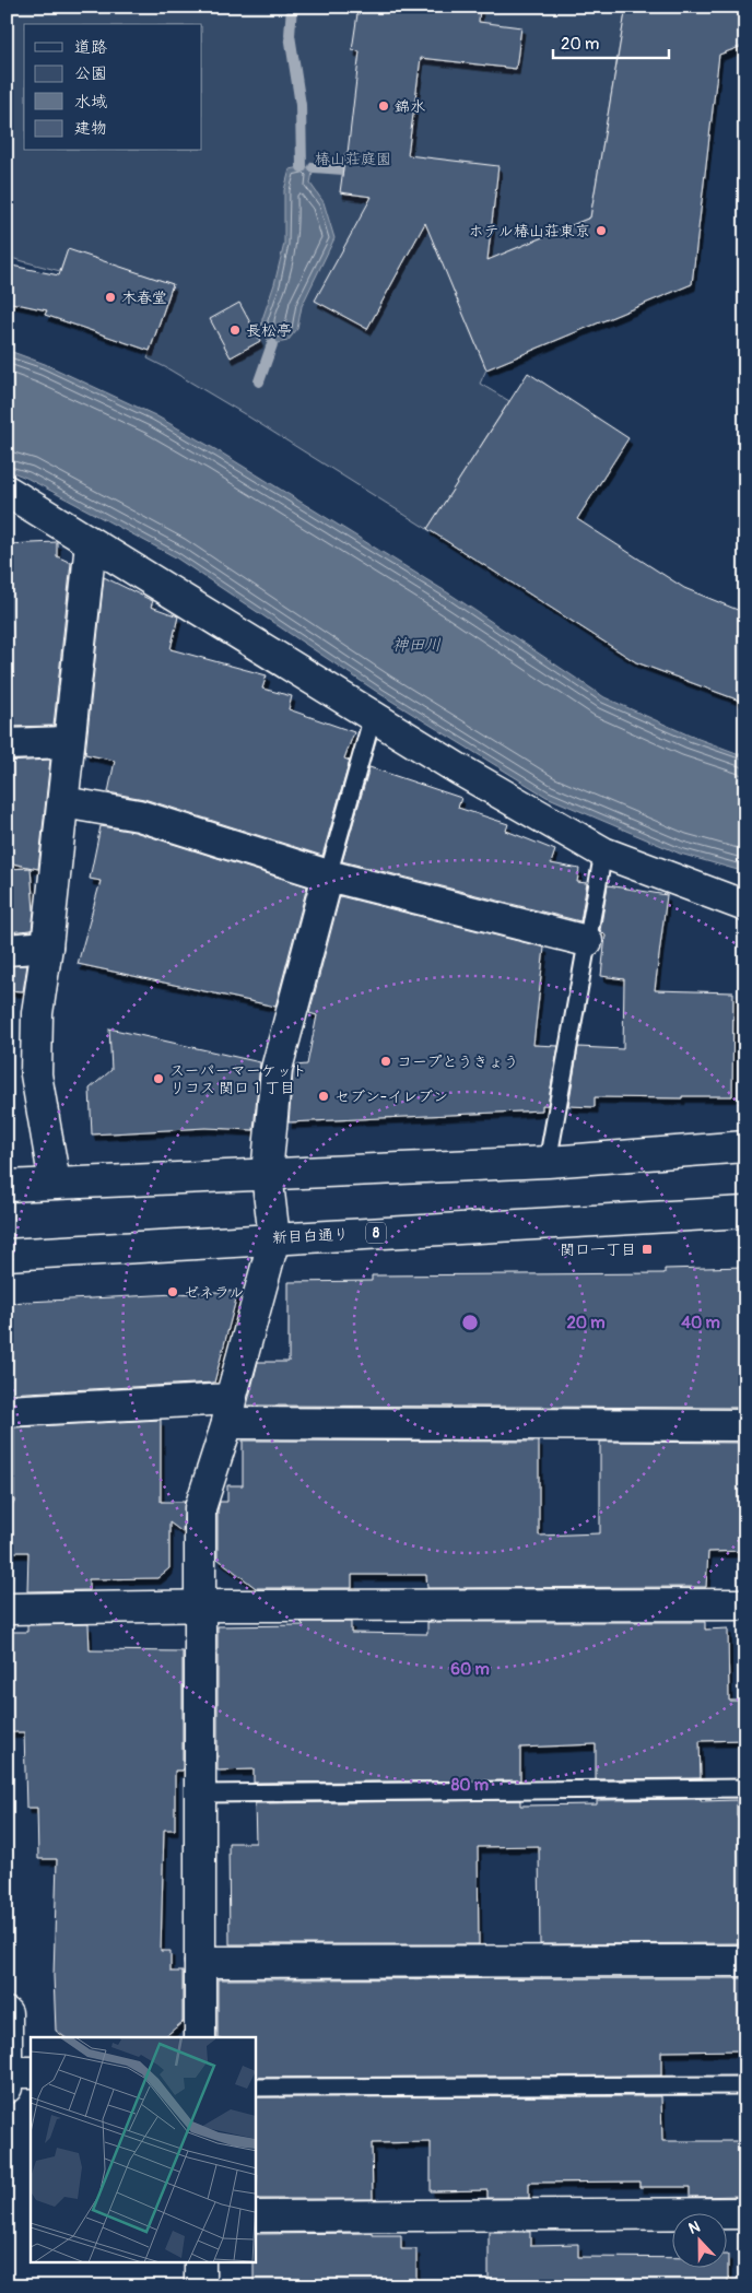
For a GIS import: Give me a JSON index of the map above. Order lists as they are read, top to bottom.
{
  "streets": {
    "street": ["8", "新目白通り"]
  },
  "water": ["神田川"],
  "parks": ["椿山荘庭園"],
  "places": {
    "other": [
      "錦水",
      "ホテル椿山荘東京",
      "木春堂",
      "長松亭",
      "コープとうきょう",
      "スーパーマーケット リコス 関口１丁目",
      "セブン-イレブン",
      "ゼネラル"
    ],
    "transit": ["関口一丁目"]
  },
  "legend": [
    "道路",
    "公園",
    "水域",
    "建物"
  ],
  "scale_bar": "20 m",
  "north": "top",
  "rings": [
    "20 m",
    "40 m",
    "60 m",
    "80 m"
  ]
}
